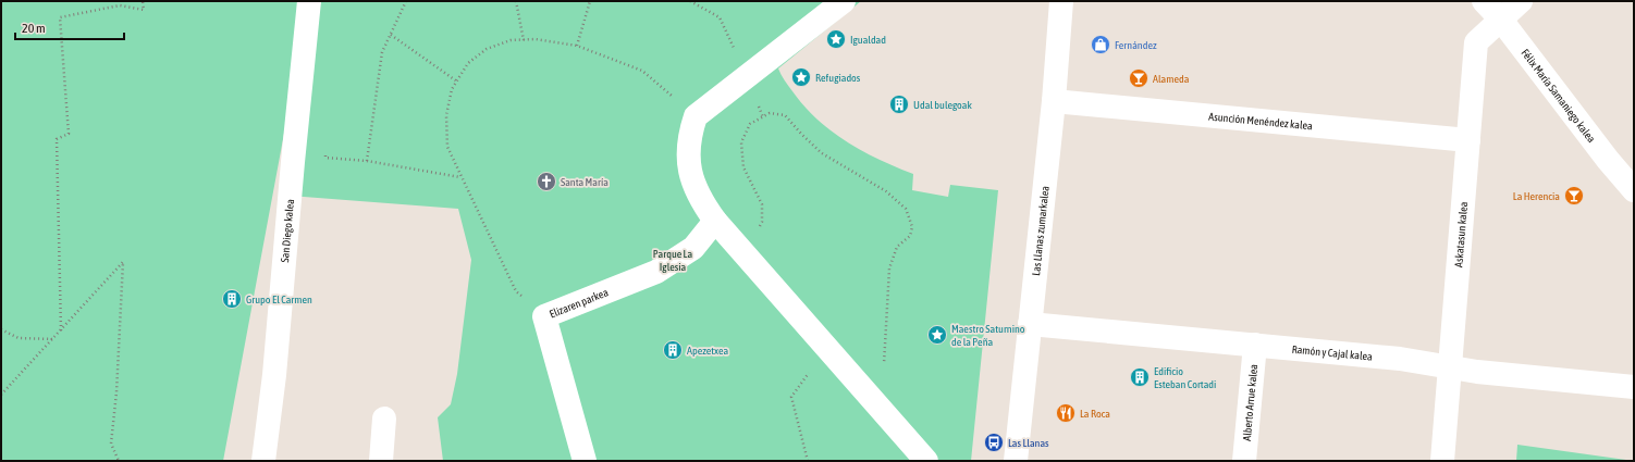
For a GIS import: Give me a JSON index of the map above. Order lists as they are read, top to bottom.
{
  "streets": {
    "street": [
      "Félix María Samaniego kalea",
      "Asunción Menéndez kalea",
      "San Diego kalea",
      "Las Llanas zumarkalea",
      "Askatasun kalea",
      "Elizaren parkea",
      "Ramón y Cajal kalea",
      "Alberto Arrue kalea"
    ]
  },
  "crossings": [
    ["Félix María Samaniego kalea", "Askatasun kalea"],
    ["Asunción Menéndez kalea", "Las Llanas zumarkalea"],
    ["Asunción Menéndez kalea", "Askatasun kalea"],
    ["Las Llanas zumarkalea", "Ramón y Cajal kalea"],
    ["Askatasun kalea", "Ramón y Cajal kalea"],
    ["Ramón y Cajal kalea", "Alberto Arrue kalea"]
  ],
  "parks": ["Parque La Iglesia"],
  "places": {
    "place": ["Igualdad", "Refugiados", "Maestro Saturnino de la Peña"],
    "shop": ["Fernández"],
    "bar": ["Alameda", "La Herencia"],
    "building": [
      "Udal bulegoak",
      "Grupo El Carmen",
      "Apezetxea",
      "Edificio Esteban Cortadi"
    ],
    "church": ["Santa María"],
    "restaurant": ["La Roca"],
    "bus stop": ["Las Llanas"]
  },
  "scale_bar": "20 m"
}
